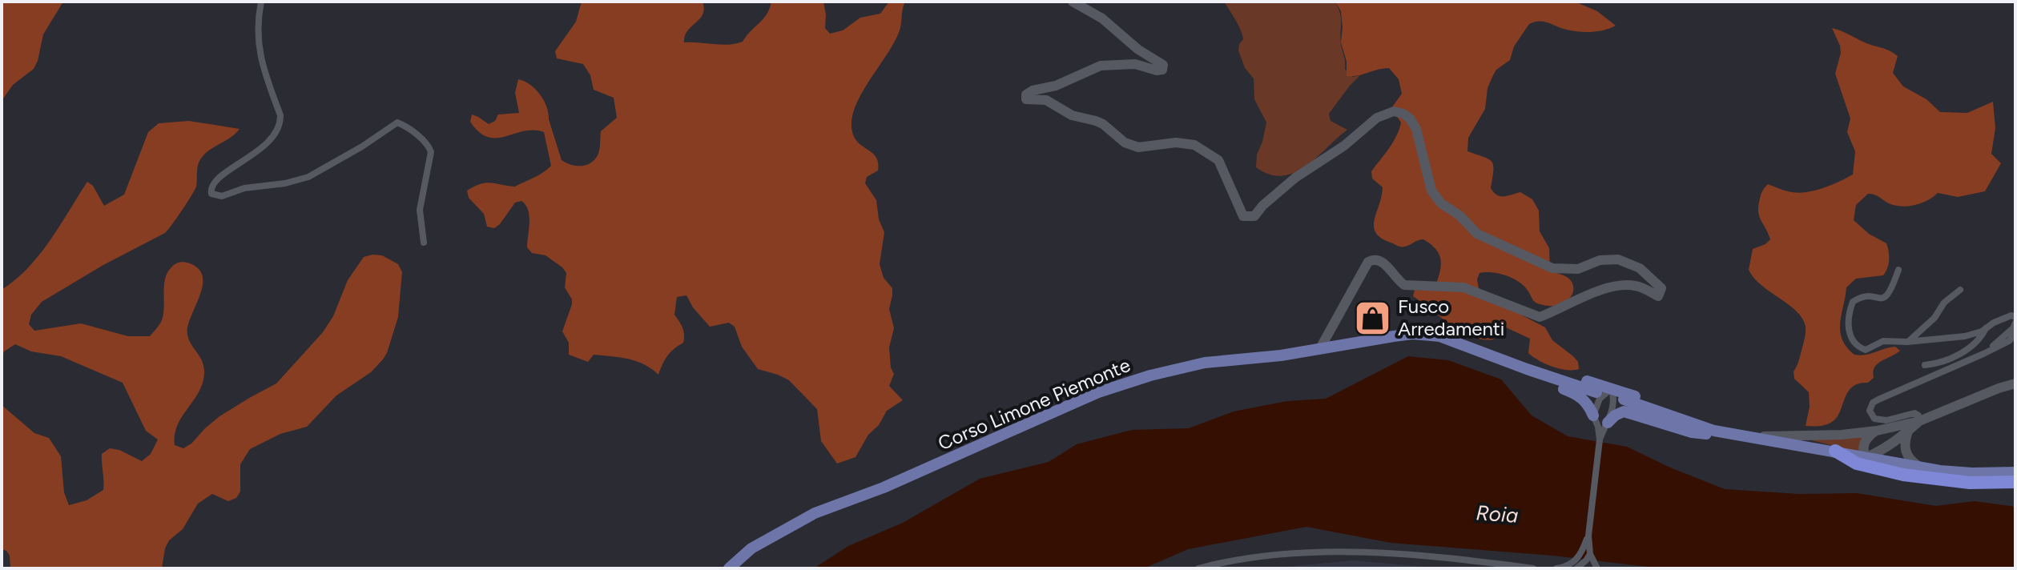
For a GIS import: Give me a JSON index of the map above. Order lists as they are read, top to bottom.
{
  "streets": {
    "main road": ["Corso Limone Piemonte"]
  },
  "water": ["Roia"],
  "places": {
    "shop": ["Fusco Arredamenti"]
  }
}
